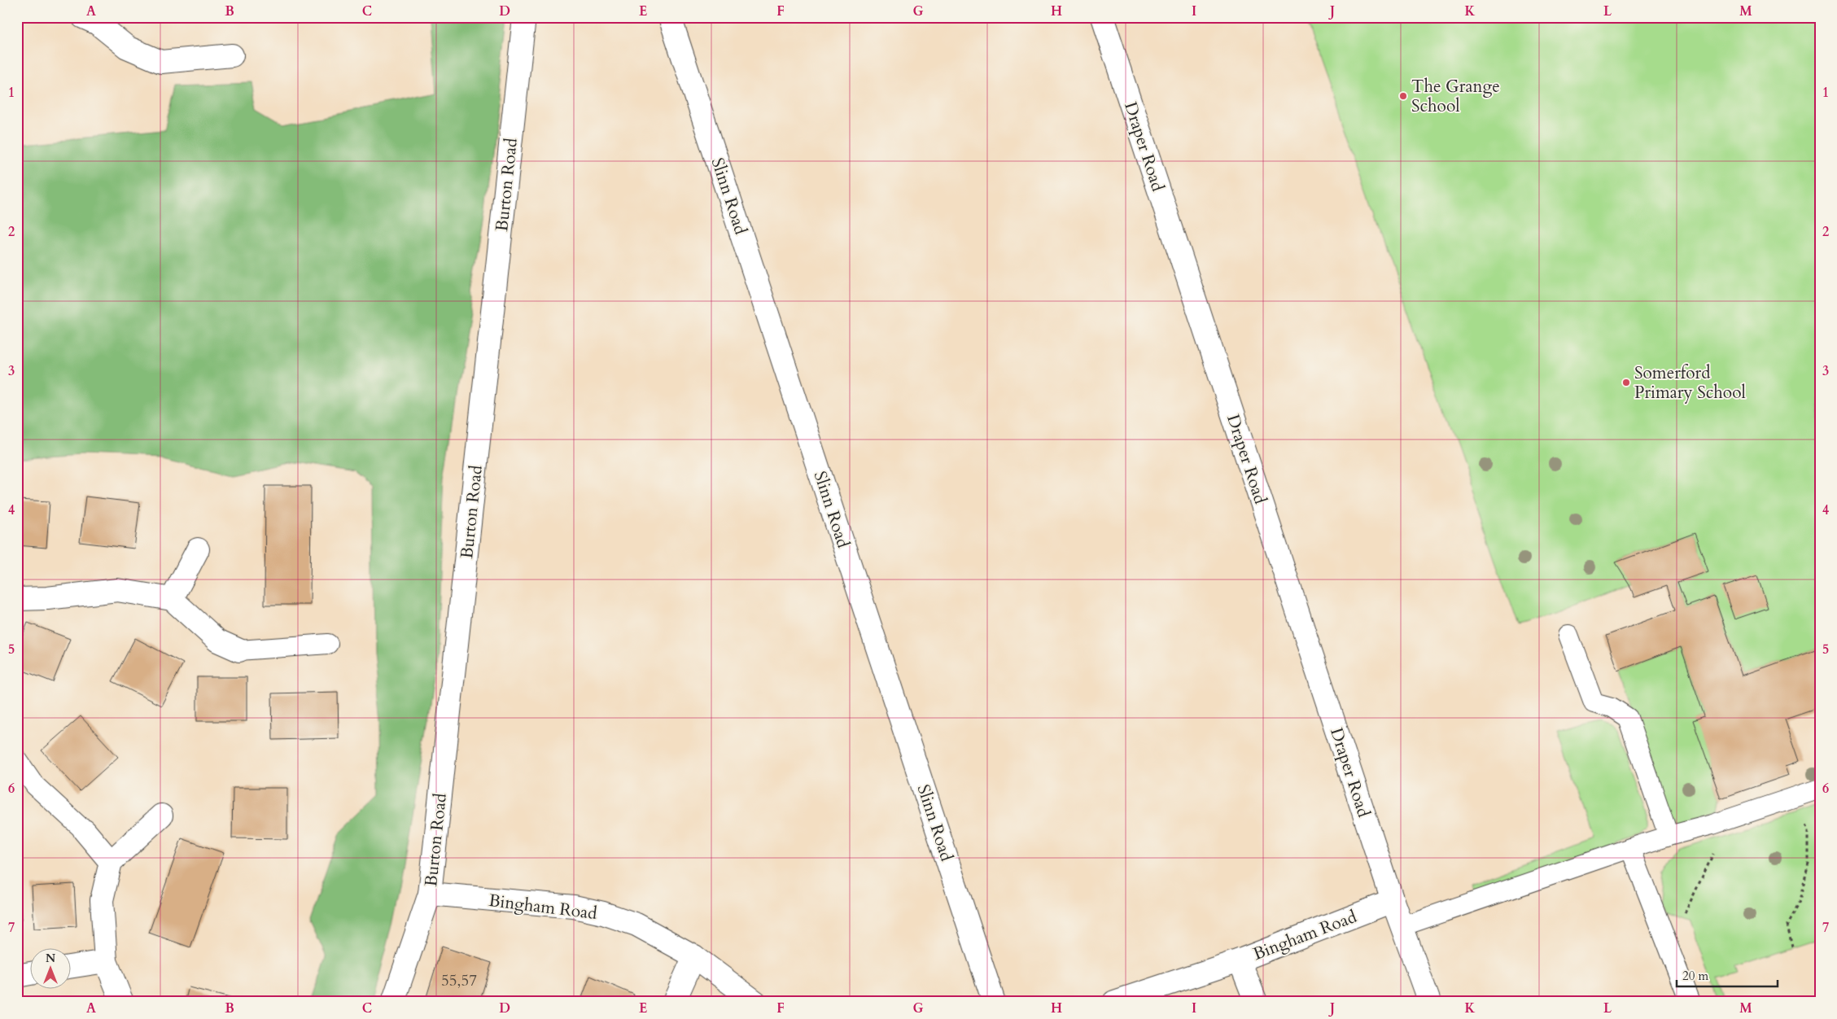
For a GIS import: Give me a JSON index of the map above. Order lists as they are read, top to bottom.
{
  "streets": {
    "street": [
      "Draper Road",
      "Burton Road",
      "Slinn Road",
      "Bingham Road"
    ]
  },
  "crossings": [
    ["Draper Road", "Bingham Road"],
    ["Burton Road", "Bingham Road"]
  ],
  "places": ["The Grange School", "Somerford Primary School"],
  "house_numbers": ["55,57"],
  "scale_bar": "20 m",
  "north": "top",
  "grid": {
    "columns": [
      "A",
      "B",
      "C",
      "D",
      "E",
      "F",
      "G",
      "H",
      "I",
      "J",
      "K",
      "L",
      "M"
    ],
    "rows": [
      "1",
      "2",
      "3",
      "4",
      "5",
      "6",
      "7"
    ]
  }
}
